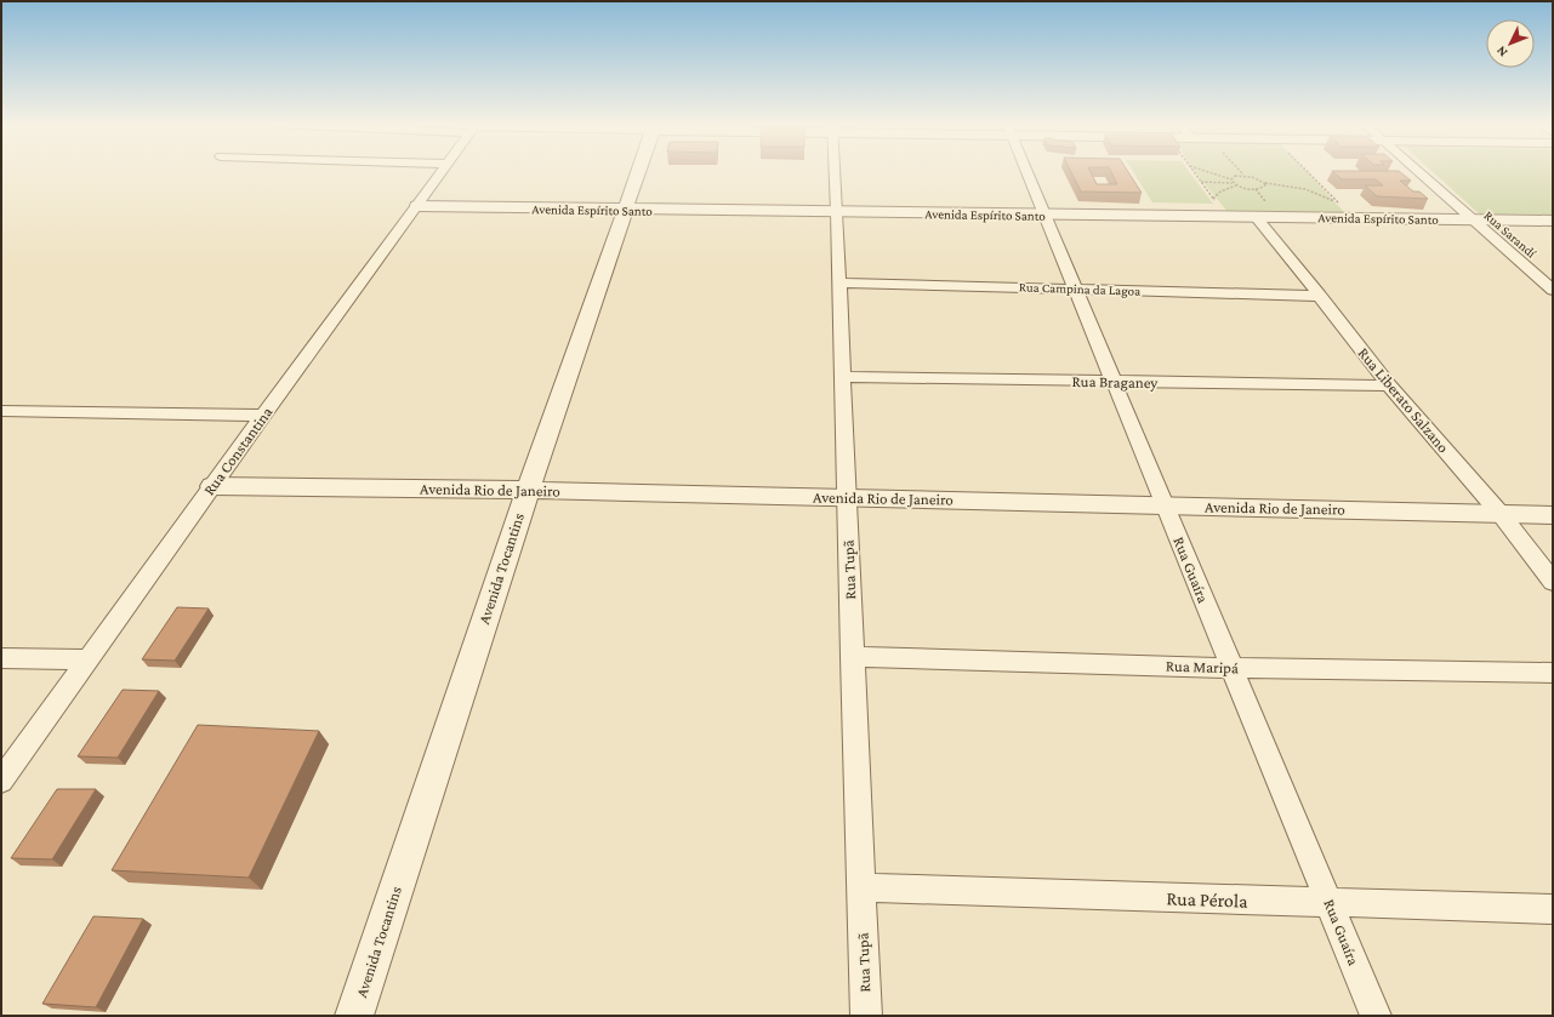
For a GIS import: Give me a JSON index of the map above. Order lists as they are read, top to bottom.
{
  "streets": {
    "street": [
      "Avenida Espírito Santo",
      "Rua Sarandí",
      "Rua Campina da Lagoa",
      "Rua Braganey",
      "Rua Liberato Salzano",
      "Rua Constantina",
      "Avenida Rio de Janeiro",
      "Avenida Tocantins",
      "Rua Tupã",
      "Rua Guaíra",
      "Rua Maripá",
      "Rua Pérola"
    ]
  },
  "crossings": [
    ["Avenida Espírito Santo", "Rua Sarandí"],
    ["Avenida Espírito Santo", "Rua Liberato Salzano"],
    ["Avenida Espírito Santo", "Rua Constantina"],
    ["Avenida Espírito Santo", "Avenida Tocantins"],
    ["Avenida Espírito Santo", "Rua Tupã"],
    ["Avenida Espírito Santo", "Rua Guaíra"],
    ["Rua Campina da Lagoa", "Rua Liberato Salzano"],
    ["Rua Campina da Lagoa", "Rua Tupã"],
    ["Rua Campina da Lagoa", "Rua Guaíra"],
    ["Rua Braganey", "Rua Liberato Salzano"],
    ["Rua Braganey", "Rua Tupã"],
    ["Rua Braganey", "Rua Guaíra"],
    ["Rua Liberato Salzano", "Avenida Rio de Janeiro"],
    ["Rua Constantina", "Avenida Rio de Janeiro"],
    ["Avenida Rio de Janeiro", "Avenida Tocantins"],
    ["Avenida Rio de Janeiro", "Rua Tupã"],
    ["Avenida Rio de Janeiro", "Rua Guaíra"],
    ["Rua Tupã", "Rua Maripá"],
    ["Rua Tupã", "Rua Pérola"],
    ["Rua Guaíra", "Rua Maripá"],
    ["Rua Guaíra", "Rua Pérola"]
  ],
  "north": "bottom left"
}
